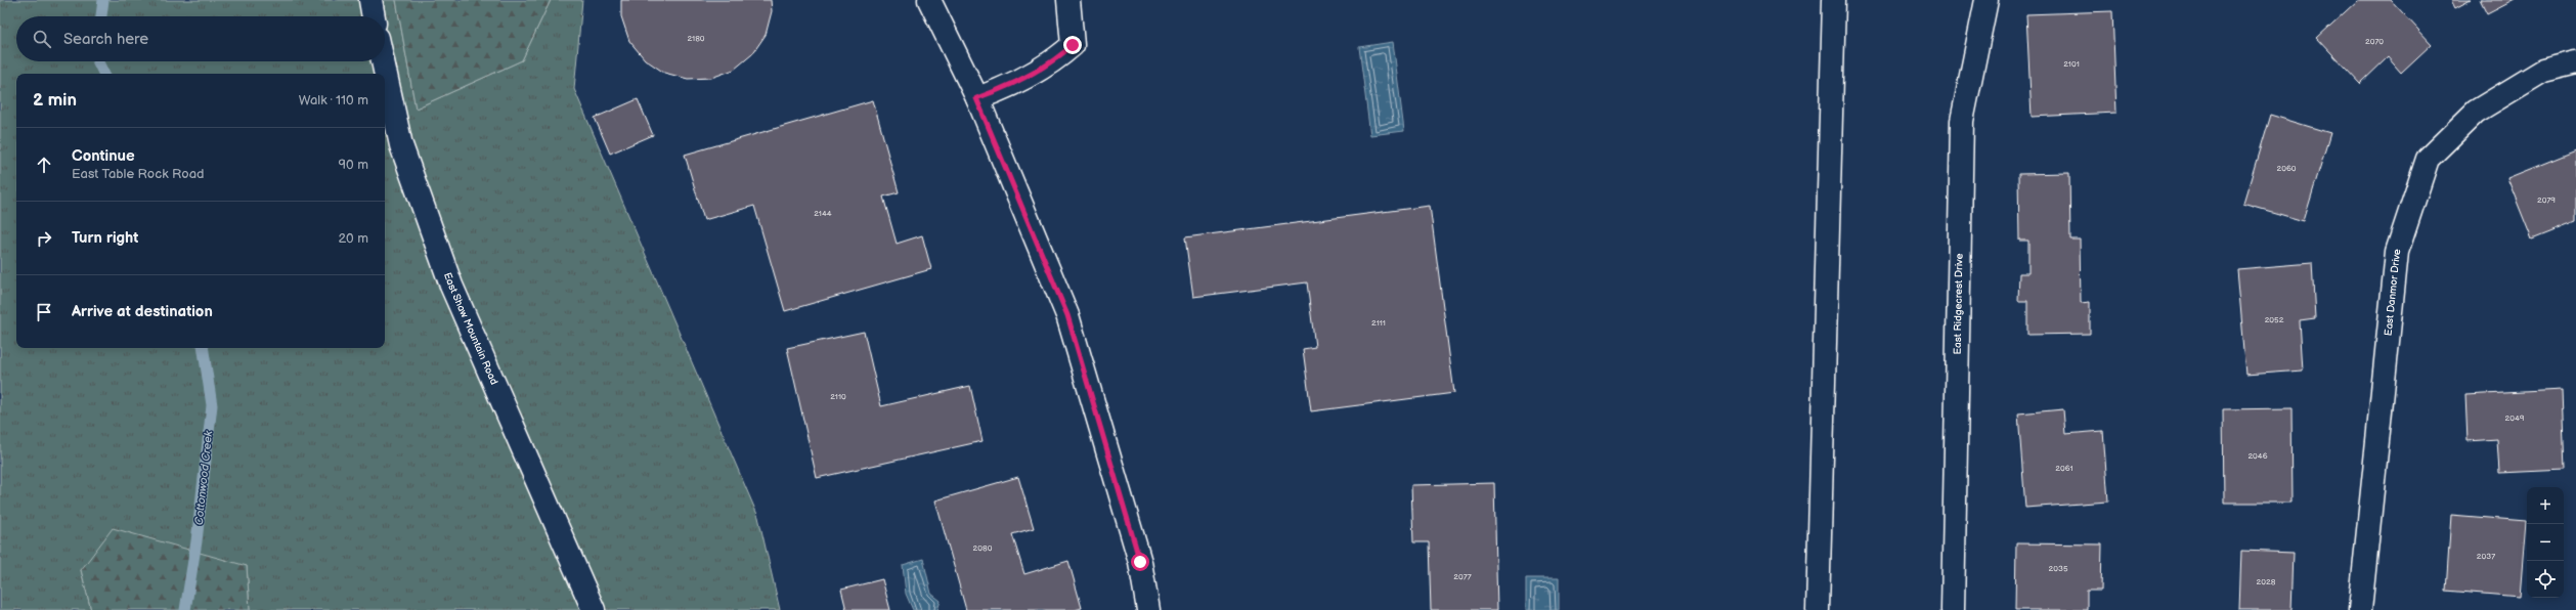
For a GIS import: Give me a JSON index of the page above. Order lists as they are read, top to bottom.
{
  "streets": {
    "street": ["East Danmor Drive", "East Ridgecrest Drive", "East Shaw Mountain Road"]
  },
  "water": ["Cottonwood Creek"],
  "house_numbers": [
    "2180",
    "2070",
    "2101",
    "2060",
    "2079",
    "2144",
    "2052",
    "2111",
    "2110",
    "2049",
    "2046",
    "2061",
    "2080",
    "2037",
    "2035",
    "2077",
    "2028"
  ],
  "page": {
    "search": "Search here",
    "heading": ["2 min", "Walk · 110 m"],
    "list": [
      ["Continue", "East Table Rock Road", "90 m"],
      ["Turn right", "20 m"],
      "Arrive at destination"
    ],
    "map_buttons": ["+", "−"]
  }
}
